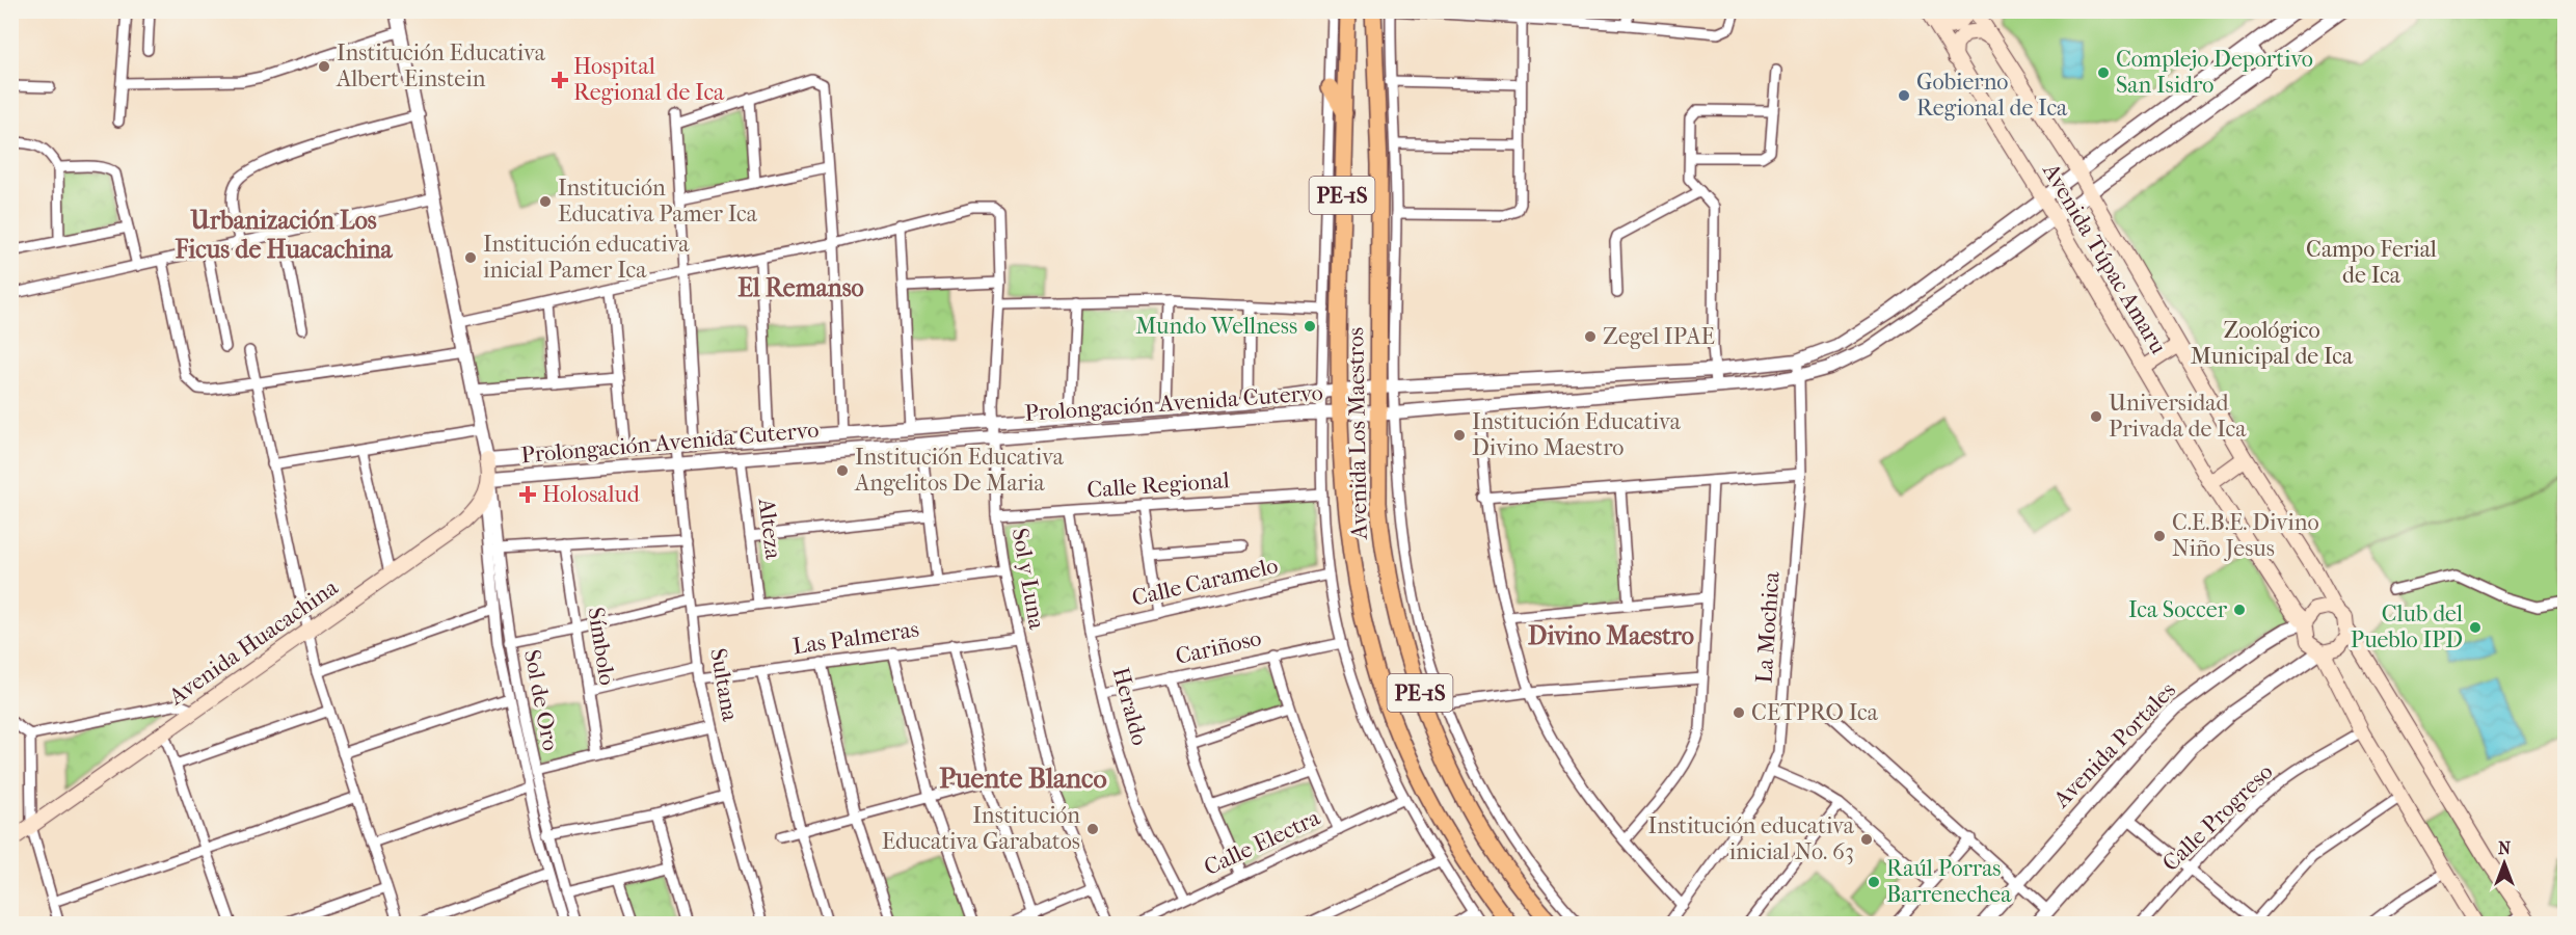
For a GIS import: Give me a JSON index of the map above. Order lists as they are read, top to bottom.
{
  "streets": {
    "highway": ["PE-1S", "Avenida Los Maestros"],
    "main road": ["Avenida Túpac Amaru", "Avenida Huacachina"],
    "street": [
      "Prolongación Avenida Cutervo",
      "Calle Regional",
      "Alteza",
      "Sol y Luna",
      "Calle Caramelo",
      "La Mochica",
      "Las Palmeras",
      "Símbolo",
      "Cariñoso",
      "Sultana",
      "Sol de Oro",
      "Heraldo",
      "Avenida Portales",
      "Calle Progreso",
      "Calle Electra"
    ]
  },
  "crossings": [
    ["Avenida Túpac Amaru", "Prolongación Avenida Cutervo"],
    ["Avenida Túpac Amaru", "Avenida Portales"],
    ["Prolongación Avenida Cutervo", "Avenida Los Maestros"],
    ["Prolongación Avenida Cutervo", "Alteza"],
    ["Prolongación Avenida Cutervo", "Sol y Luna"],
    ["Prolongación Avenida Cutervo", "La Mochica"],
    ["Prolongación Avenida Cutervo", "Avenida Huacachina"],
    ["Prolongación Avenida Cutervo", "Sultana"],
    ["Prolongación Avenida Cutervo", "Sol de Oro"],
    ["Calle Regional", "Sol y Luna"],
    ["Calle Regional", "Heraldo"],
    ["Sol y Luna", "Las Palmeras"],
    ["Calle Caramelo", "Heraldo"],
    ["Las Palmeras", "Sultana"],
    ["Avenida Huacachina", "Sol de Oro"],
    ["Cariñoso", "Heraldo"],
    ["Heraldo", "Calle Electra"]
  ],
  "districts": [
    "Urbanización Los Ficus de Huacachina",
    "El Remanso",
    "Divino Maestro",
    "Puente Blanco"
  ],
  "parks": ["Campo Ferial de Ica", "Zoológico Municipal de Ica"],
  "places": {
    "other": [
      "Institución Educativa Albert Einstein",
      "Complejo Deportivo San Isidro",
      "Gobierno Regional de Ica",
      "Institución Educativa Pamer Ica",
      "Institución educativa inicial Pamer Ica",
      "Mundo Wellness",
      "Zegel IPAE",
      "Universidad Privada de Ica",
      "Institución Educativa Divino Maestro",
      "Institución Educativa Angelitos De Maria",
      "C.E.B.E. Divino Niño Jesus",
      "Ica Soccer",
      "Club del Pueblo IPD",
      "CETPRO Ica",
      "Institución Educativa Garabatos",
      "Institución educativa inicial No. 63",
      "Raúl Porras Barrenechea"
    ],
    "health": ["Hospital Regional de Ica", "Holosalud"]
  },
  "north": "top"
}
